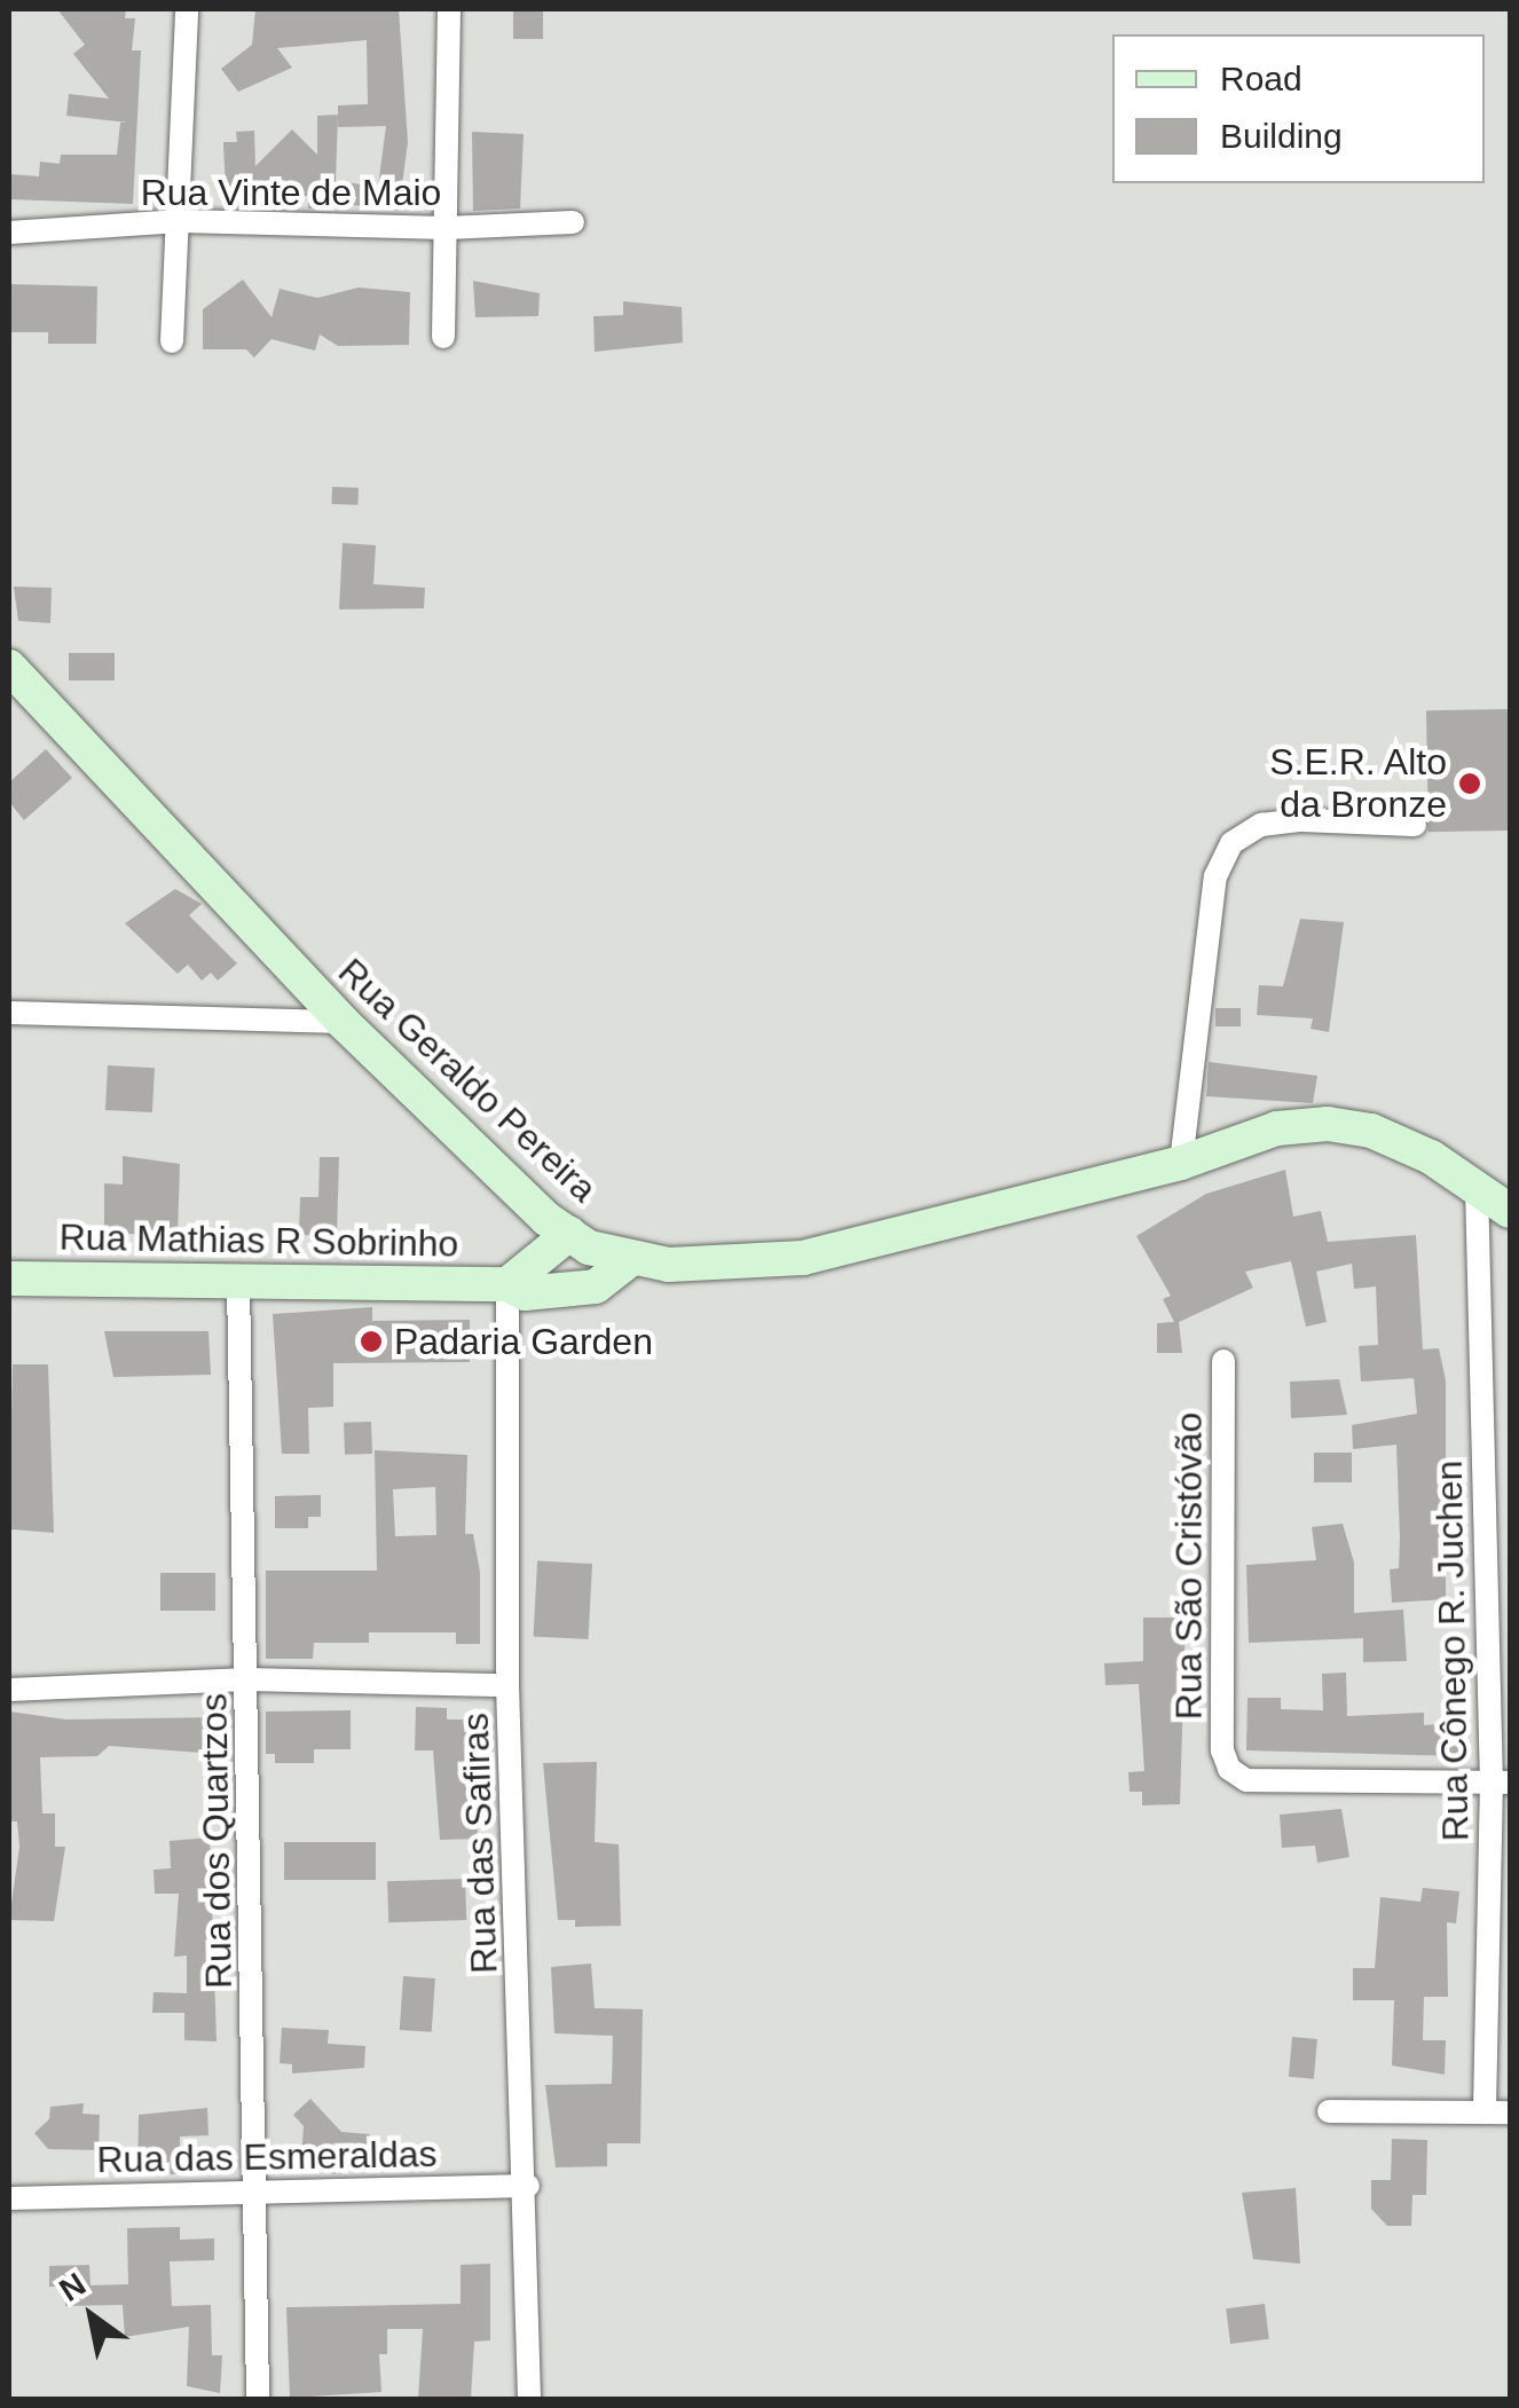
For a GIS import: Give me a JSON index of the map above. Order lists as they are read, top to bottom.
{
  "streets": {
    "main road": ["Rua Geraldo Pereira", "Rua Mathias R Sobrinho"],
    "street": [
      "Rua Vinte de Maio",
      "Rua São Cristóvão",
      "Rua Cônego R. Juchen",
      "Rua dos Quartzos",
      "Rua das Safiras",
      "Rua das Esmeraldas"
    ]
  },
  "crossings": [
    ["Rua Geraldo Pereira", "Rua Mathias R Sobrinho"],
    ["Rua Geraldo Pereira", "Rua Cônego R. Juchen"],
    ["Rua Mathias R Sobrinho", "Rua dos Quartzos"],
    ["Rua Mathias R Sobrinho", "Rua das Safiras"],
    ["Rua São Cristóvão", "Rua Cônego R. Juchen"],
    ["Rua dos Quartzos", "Rua das Esmeraldas"],
    ["Rua das Safiras", "Rua das Esmeraldas"]
  ],
  "places": ["S.E.R. Alto da Bronze", "Padaria Garden"],
  "legend": ["Road", "Building"],
  "north": "top left"
}
